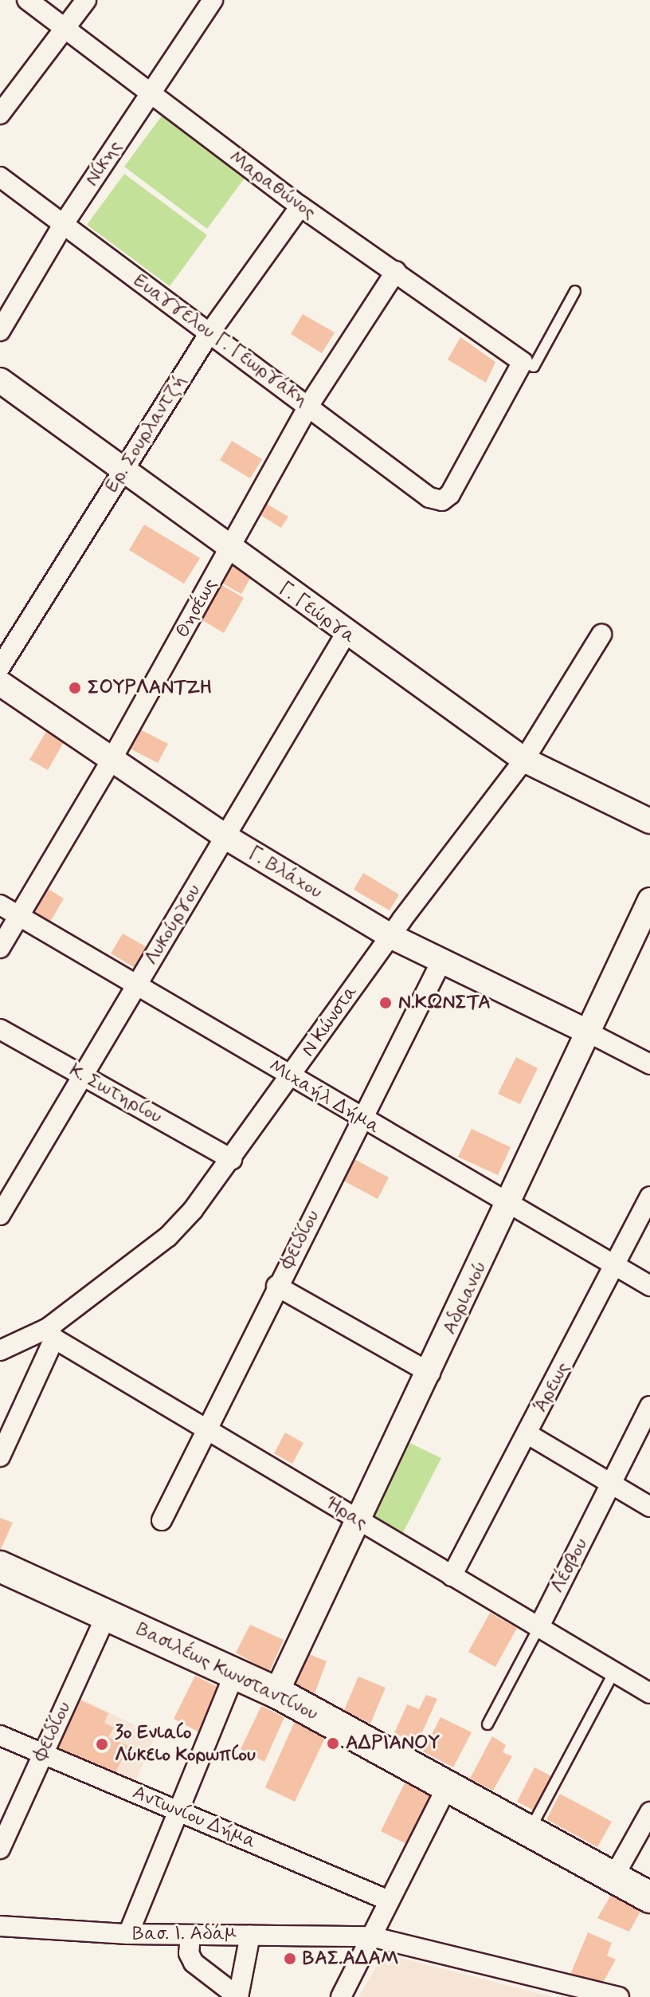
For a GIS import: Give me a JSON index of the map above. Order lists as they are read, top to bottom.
{
  "streets": {
    "main road": ["Βασιλέως Κωνσταντίνου"],
    "street": [
      "Νίκης",
      "Μαραθώνος",
      "Ευαγγελου Γ. Γεωργάκη",
      "Ερ. Σουρλαντζή",
      "Θησέως",
      "Γ. Γεώργα",
      "Γ. Βλάχου",
      "Λυκούργου",
      "Ν Κώνστα",
      "Κ. Σωτηρίου",
      "Μιχαήλ Δήμα",
      "Φειδίου",
      "Αδριανού",
      "Άρεως",
      "Ήρας",
      "Λέσβου",
      "Αντωνίου Δήμα",
      "Βασ. Ι. Αδάμ"
    ]
  },
  "crossings": [
    ["Νίκης", "Μαραθώνος"],
    ["Νίκης", "Ευαγγελου Γ. Γεωργάκη"],
    ["Μαραθώνος", "Ευαγγελου Γ. Γεωργάκη"],
    ["Μαραθώνος", "Ερ. Σουρλαντζή"],
    ["Μαραθώνος", "Θησέως"],
    ["Ευαγγελου Γ. Γεωργάκη", "Ερ. Σουρλαντζή"],
    ["Ευαγγελου Γ. Γεωργάκη", "Θησέως"],
    ["Ερ. Σουρλαντζή", "Γ. Γεώργα"],
    ["Θησέως", "Γ. Γεώργα"],
    ["Θησέως", "Γ. Βλάχου"],
    ["Θησέως", "Μιχαήλ Δήμα"],
    ["Γ. Γεώργα", "Λυκούργου"],
    ["Γ. Γεώργα", "Ν Κώνστα"],
    ["Γ. Βλάχου", "Λυκούργου"],
    ["Γ. Βλάχου", "Ν Κώνστα"],
    ["Γ. Βλάχου", "Φειδίου"],
    ["Γ. Βλάχου", "Αδριανού"],
    ["Λυκούργου", "Κ. Σωτηρίου"],
    ["Λυκούργου", "Μιχαήλ Δήμα"],
    ["Ν Κώνστα", "Κ. Σωτηρίου"],
    ["Ν Κώνστα", "Μιχαήλ Δήμα"],
    ["Ν Κώνστα", "Ήρας"],
    ["Μιχαήλ Δήμα", "Φειδίου"],
    ["Μιχαήλ Δήμα", "Αδριανού"],
    ["Μιχαήλ Δήμα", "Άρεως"],
    ["Φειδίου", "Ήρας"],
    ["Φειδίου", "Βασιλέως Κωνσταντίνου"],
    ["Φειδίου", "Αντωνίου Δήμα"],
    ["Αδριανού", "Ήρας"],
    ["Αδριανού", "Βασιλέως Κωνσταντίνου"],
    ["Άρεως", "Ήρας"],
    ["Ήρας", "Λέσβου"]
  ],
  "places": [
    "ΣΟΥΡΛΑΝΤΖΗ",
    "Ν.ΚΩΝΣΤΑ",
    "ΑΔΡΙΑΝΟΥ",
    "3ο Ενιαίο Λύκειο Κορωπίου",
    "ΒΑΣ.ΑΔΑΜ"
  ]
}
